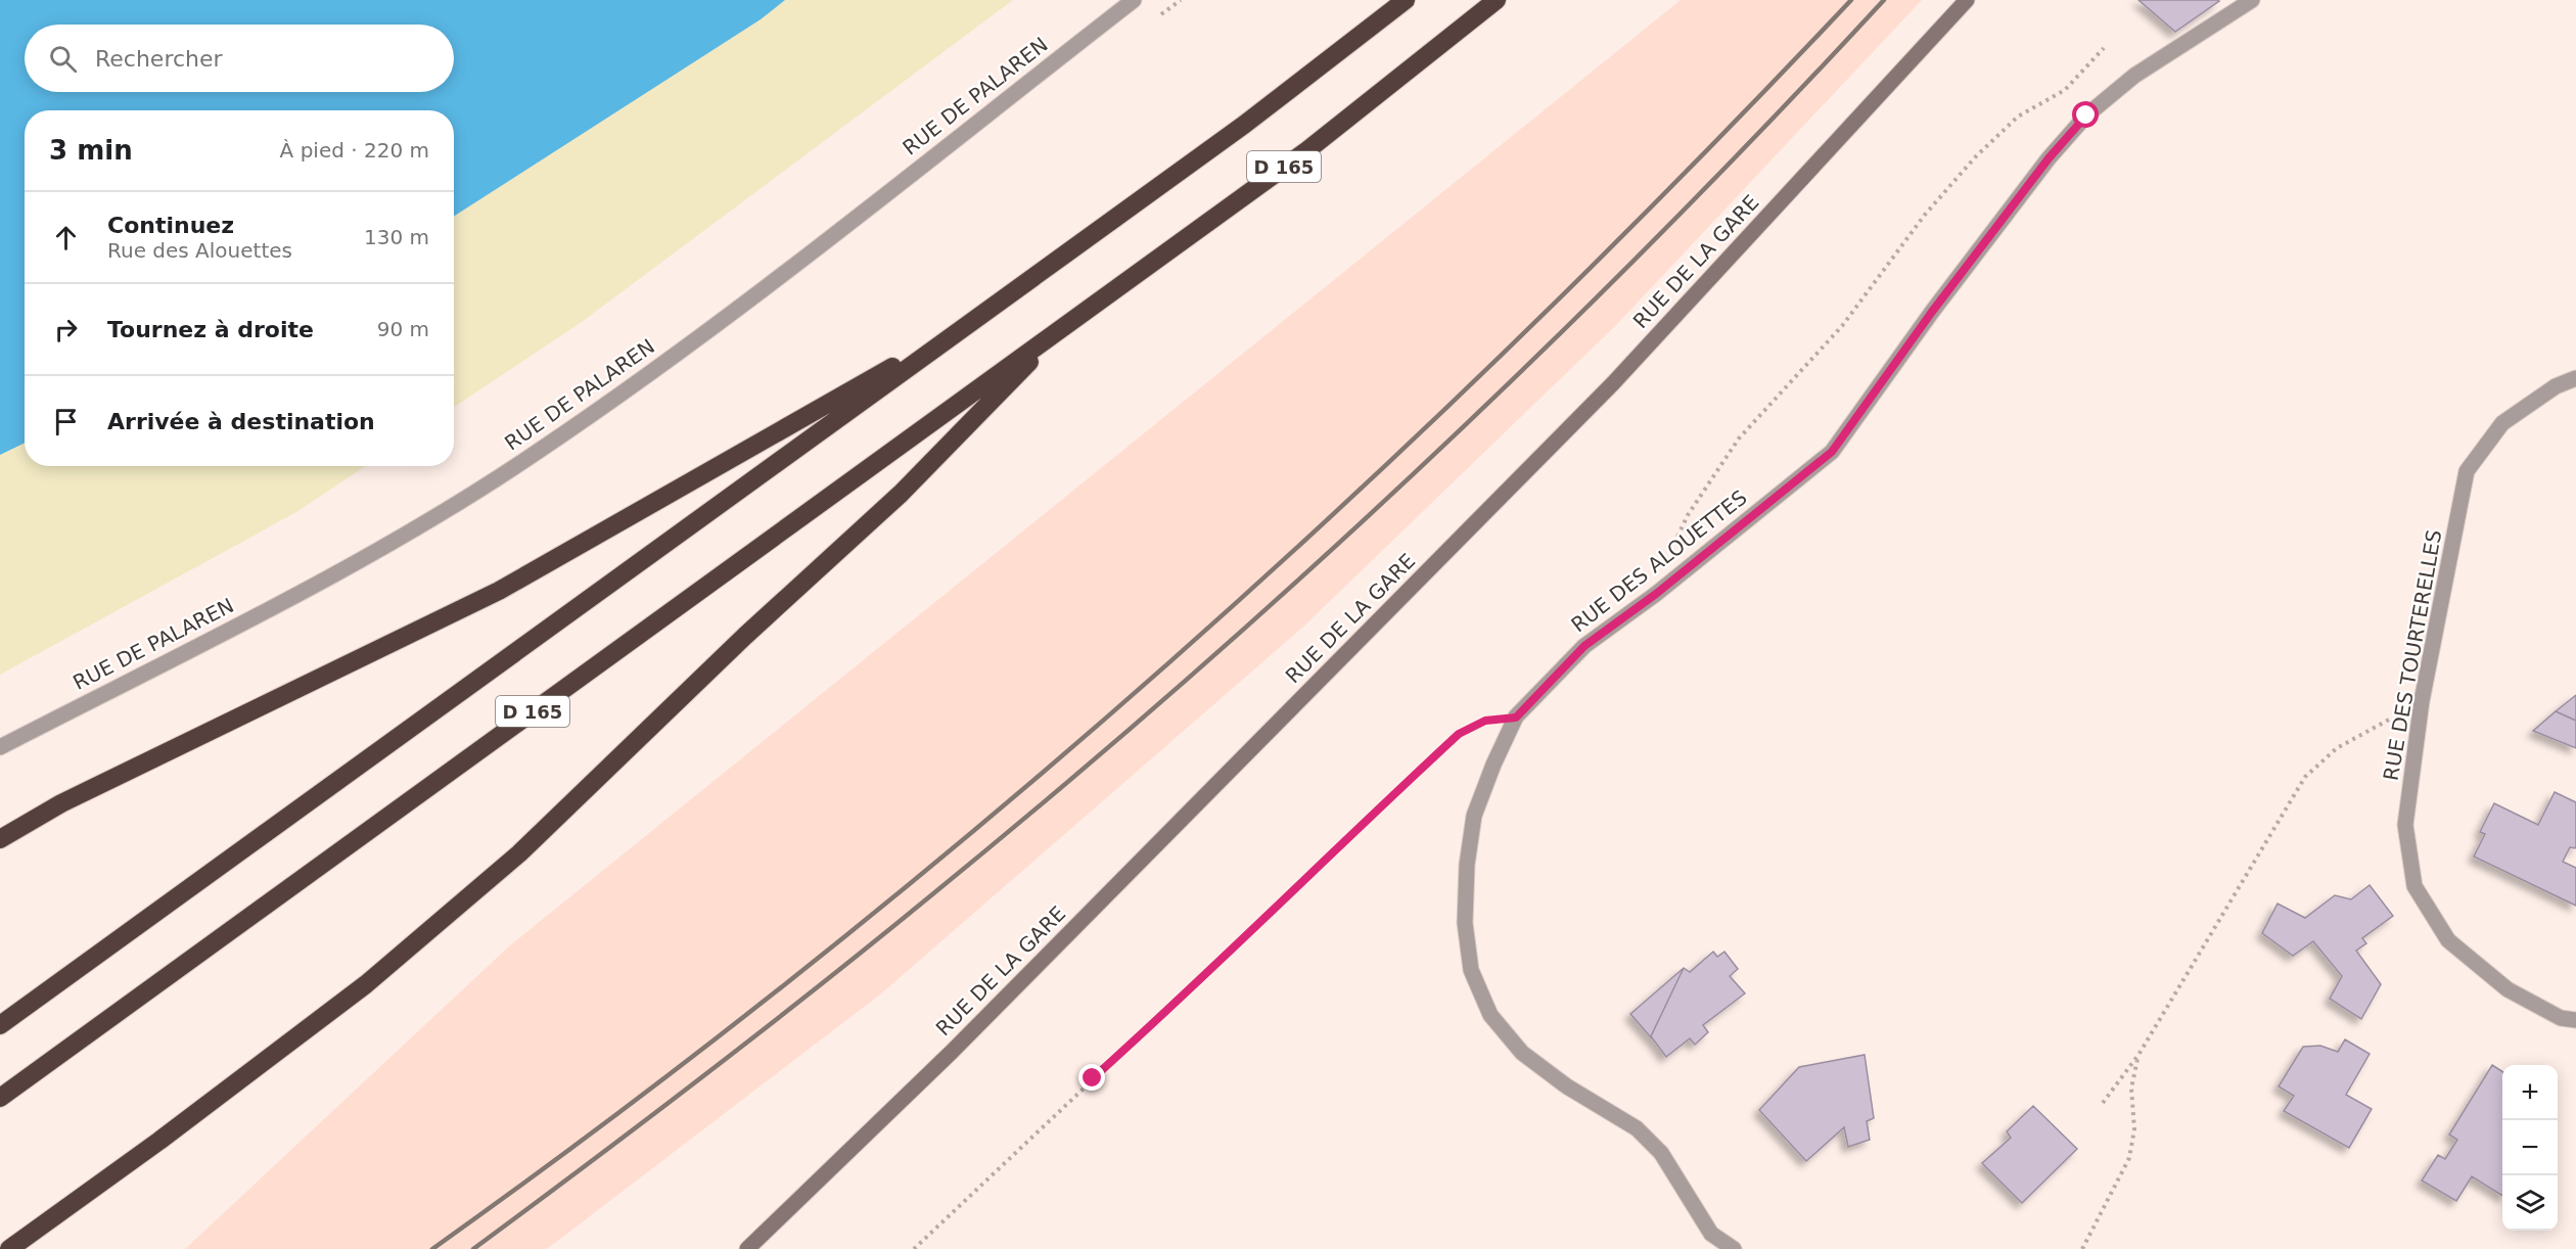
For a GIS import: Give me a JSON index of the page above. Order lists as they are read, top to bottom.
{
  "streets": {
    "highway": ["D 165"],
    "main road": ["RUE DE LA GARE"],
    "street": ["RUE DE PALAREN", "RUE DES ALOUETTES", "RUE DES TOURTERELLES"]
  },
  "page": {
    "search": "Rechercher",
    "heading": ["3 min", "À pied · 220 m"],
    "list": [
      ["Continuez", "Rue des Alouettes", "130 m"],
      ["Tournez à droite", "90 m"],
      "Arrivée à destination"
    ],
    "map_buttons": ["+", "−"]
  }
}
